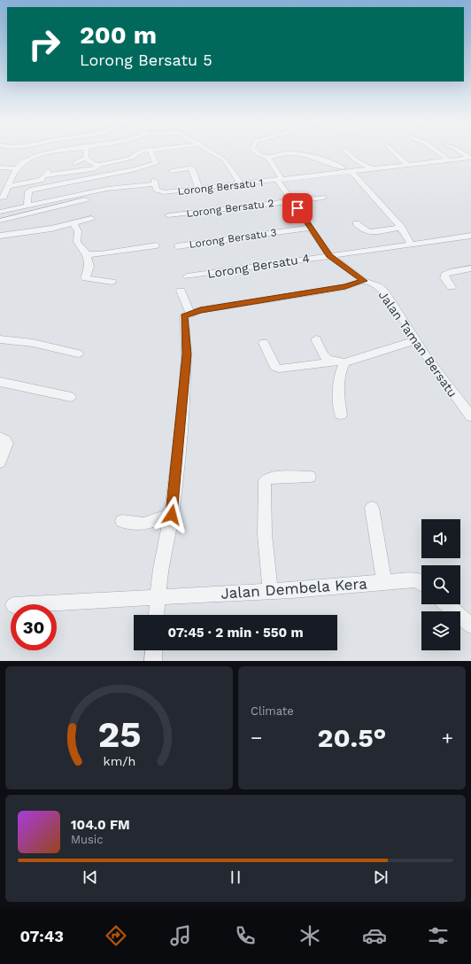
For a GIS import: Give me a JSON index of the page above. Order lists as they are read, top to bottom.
{
  "streets": {
    "street": [
      "Lorong Bersatu 1",
      "Lorong Bersatu 2",
      "Lorong Bersatu 3",
      "Lorong Bersatu 4",
      "Jalan Taman Bersatu",
      "Jalan Dembela Kera"
    ]
  },
  "crossings": [
    ["Lorong Bersatu 1", "Jalan Taman Bersatu"],
    ["Lorong Bersatu 2", "Jalan Taman Bersatu"],
    ["Lorong Bersatu 3", "Jalan Taman Bersatu"],
    ["Lorong Bersatu 4", "Jalan Taman Bersatu"]
  ],
  "page": {
    "turn": ["200 m", "Lorong Bersatu 5"],
    "limit": "30",
    "trip": "07:45 · 2 min · 550 m",
    "tile": "Climate",
    "heat": ["−", "20.5°", "+"],
    "song": ["104.0 FM", "Music"],
    "tabs": "07:43",
    "gauge": ["25", "km/h"]
  }
}
